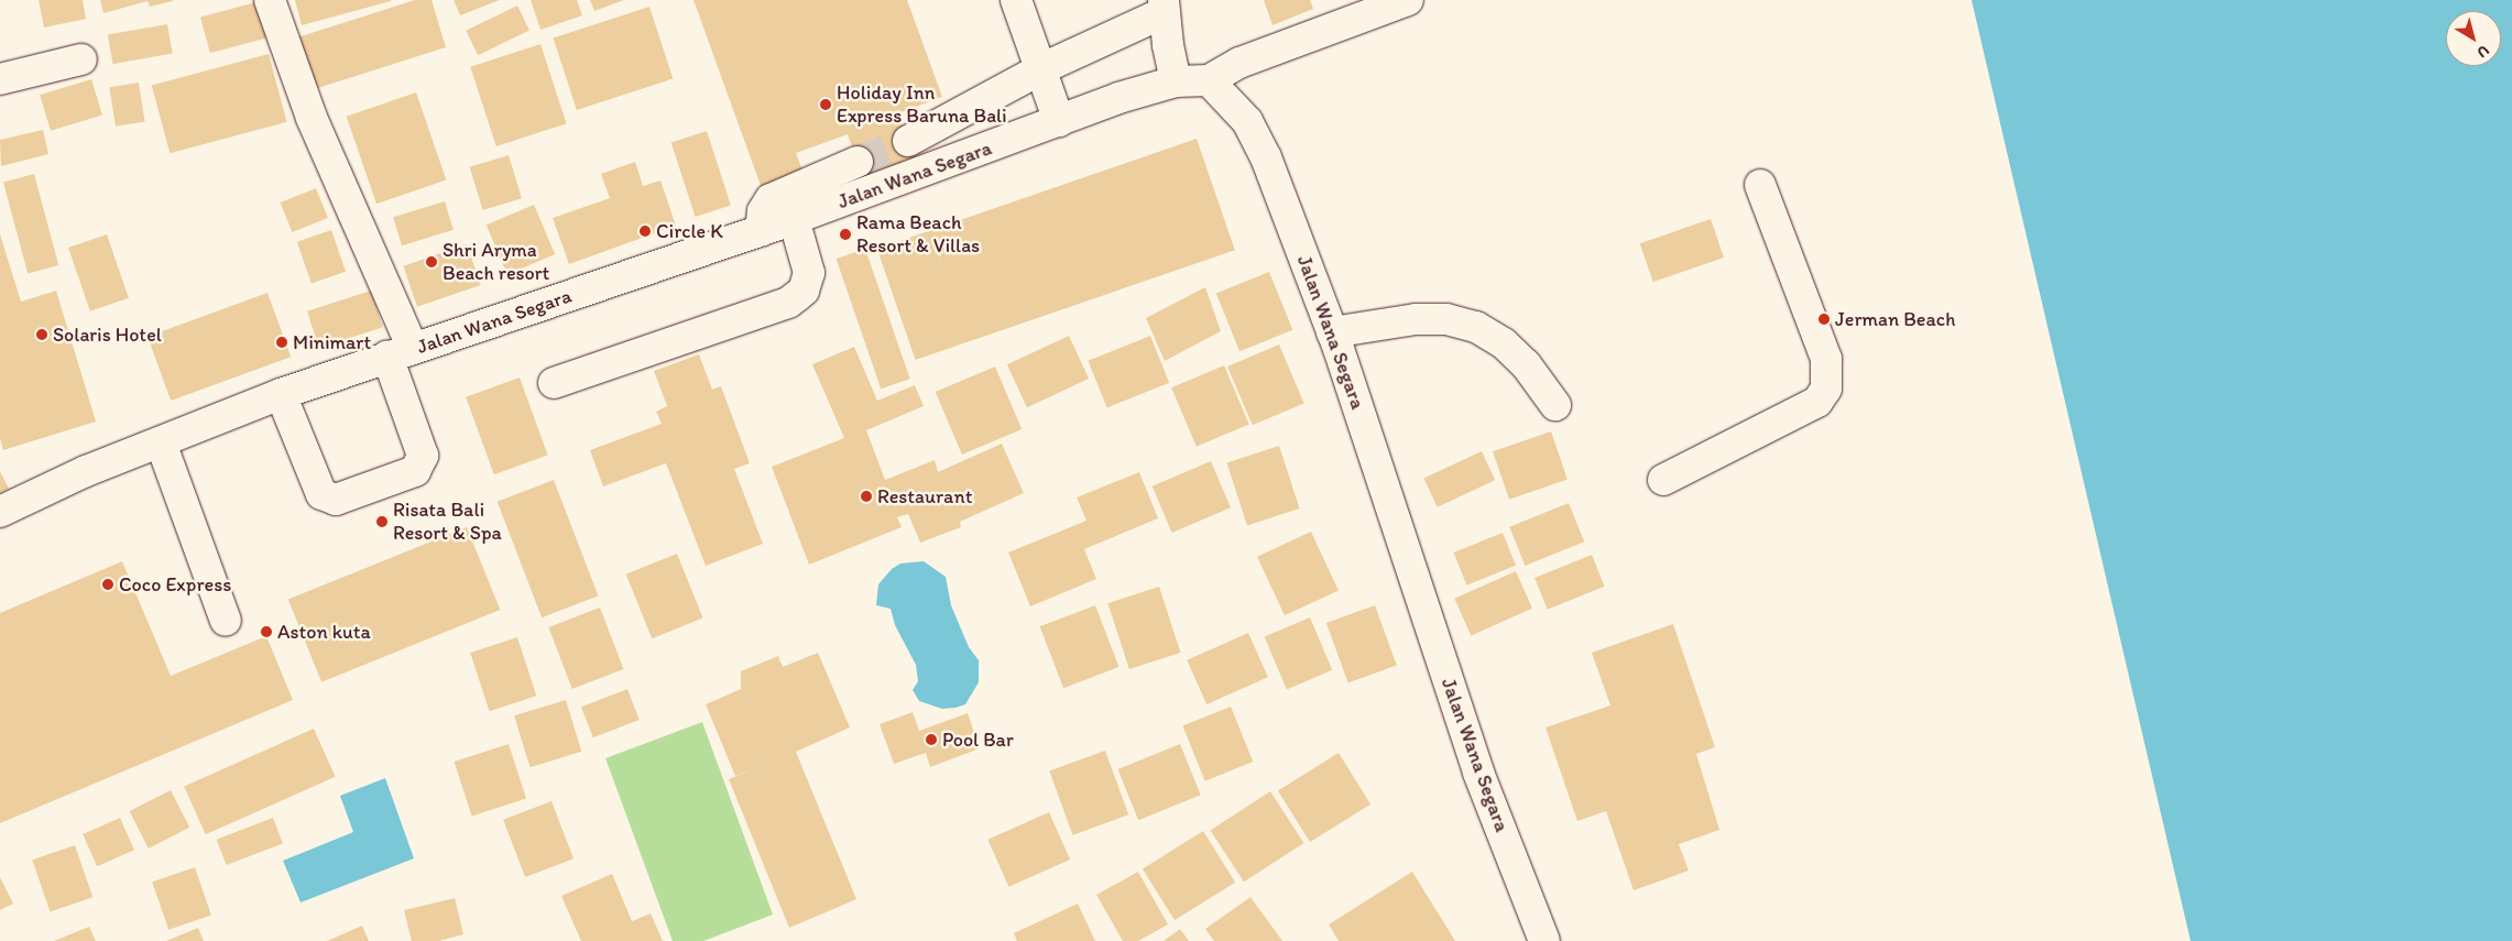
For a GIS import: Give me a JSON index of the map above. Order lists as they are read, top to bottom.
{
  "streets": {
    "street": ["Jalan Wana Segara"]
  },
  "places": [
    "Holiday Inn Express Baruna Bali",
    "Circle K",
    "Rama Beach Resort & Villas",
    "Shri Aryma Beach resort",
    "Jerman Beach",
    "Solaris Hotel",
    "Minimart",
    "Restaurant",
    "Risata Bali Resort & Spa",
    "Coco Express",
    "Aston kuta",
    "Pool Bar"
  ],
  "north": "bottom right"
}
